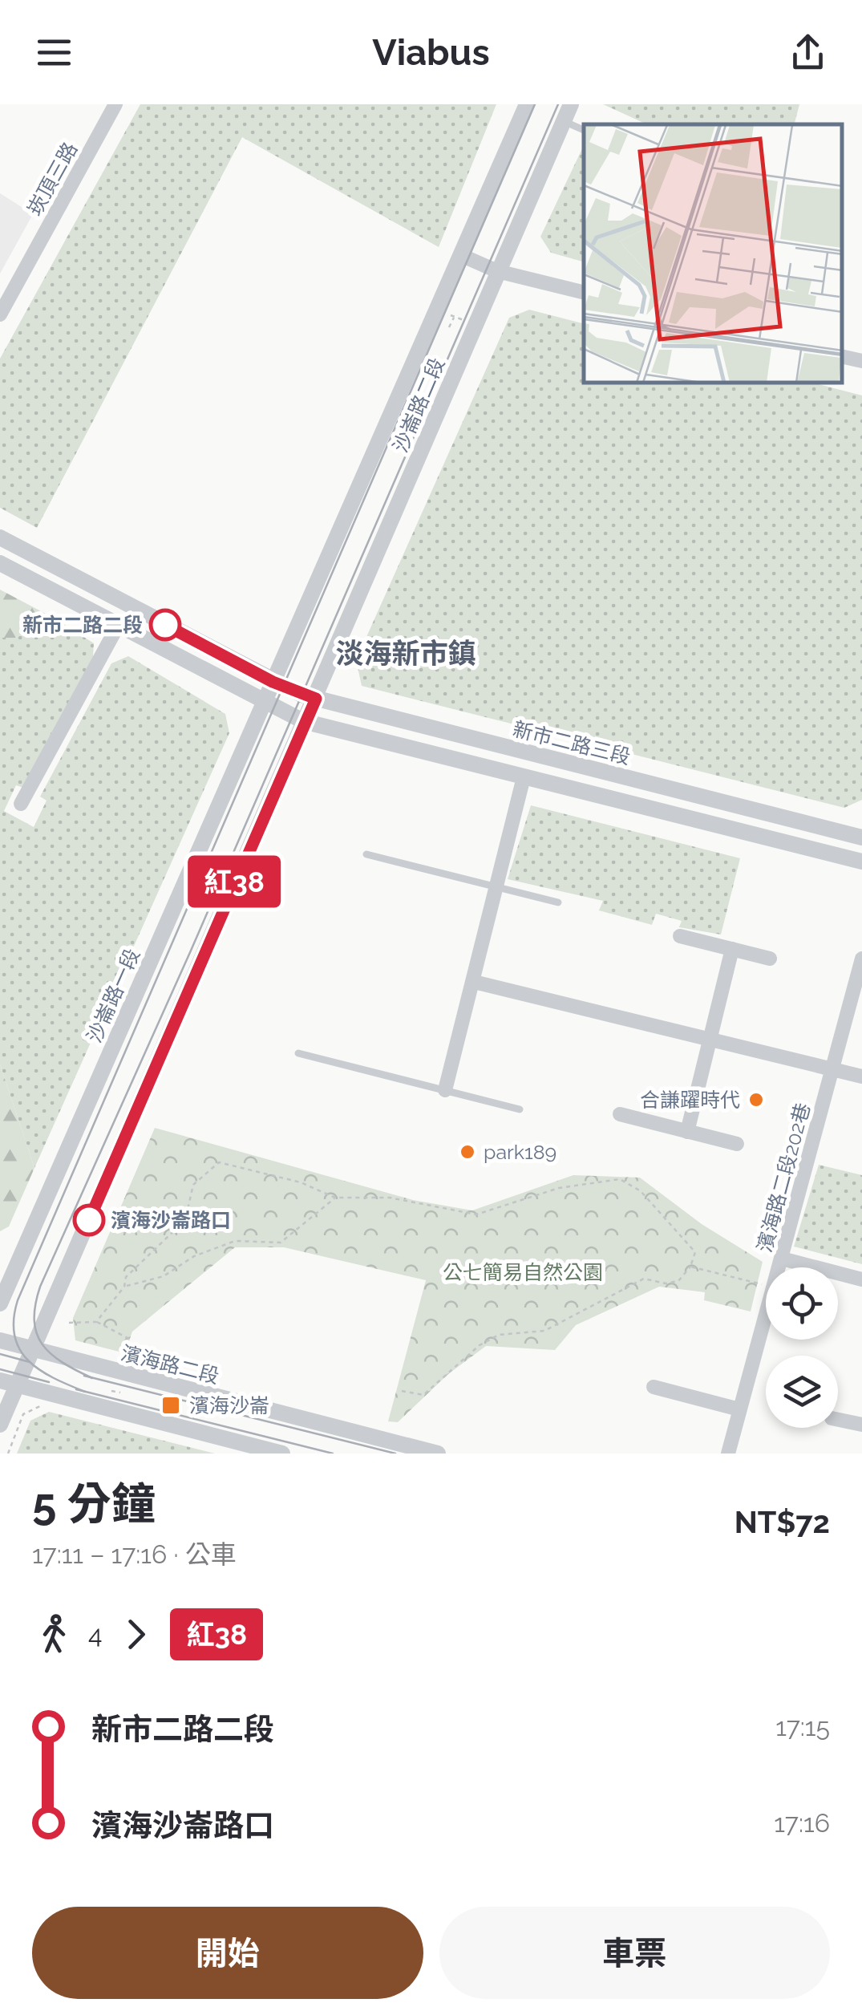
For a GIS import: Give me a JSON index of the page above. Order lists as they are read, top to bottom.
{
  "streets": {
    "street": [
      "崁頂三路",
      "沙崙路二段",
      "新市二路三段",
      "沙崙路一段",
      "濱海路二段202巷",
      "濱海路二段"
    ]
  },
  "crossings": [
    ["沙崙路二段", "新市二路三段"],
    ["沙崙路二段", "沙崙路一段"]
  ],
  "districts": ["淡海新市鎮"],
  "parks": ["公七簡易自然公園"],
  "places": {
    "other": [
      "新市二路二段",
      "合謙躍時代",
      "park189",
      "濱海沙崙路口"
    ],
    "transit": ["濱海沙崙"]
  },
  "lines": ["bus line 紅38"],
  "page": {
    "header": "Viabus",
    "on_map": "紅38",
    "heading": ["5 分鐘", "17:11 – 17:16 · 公車", "NT$72"],
    "legs": ["4", "紅38"],
    "list": [
      {
        "name": "新市二路二段",
        "value": "17:15"
      },
      {
        "name": "濱海沙崙路口",
        "value": "17:16"
      }
    ],
    "buttons": ["開始", "車票"]
  }
}
